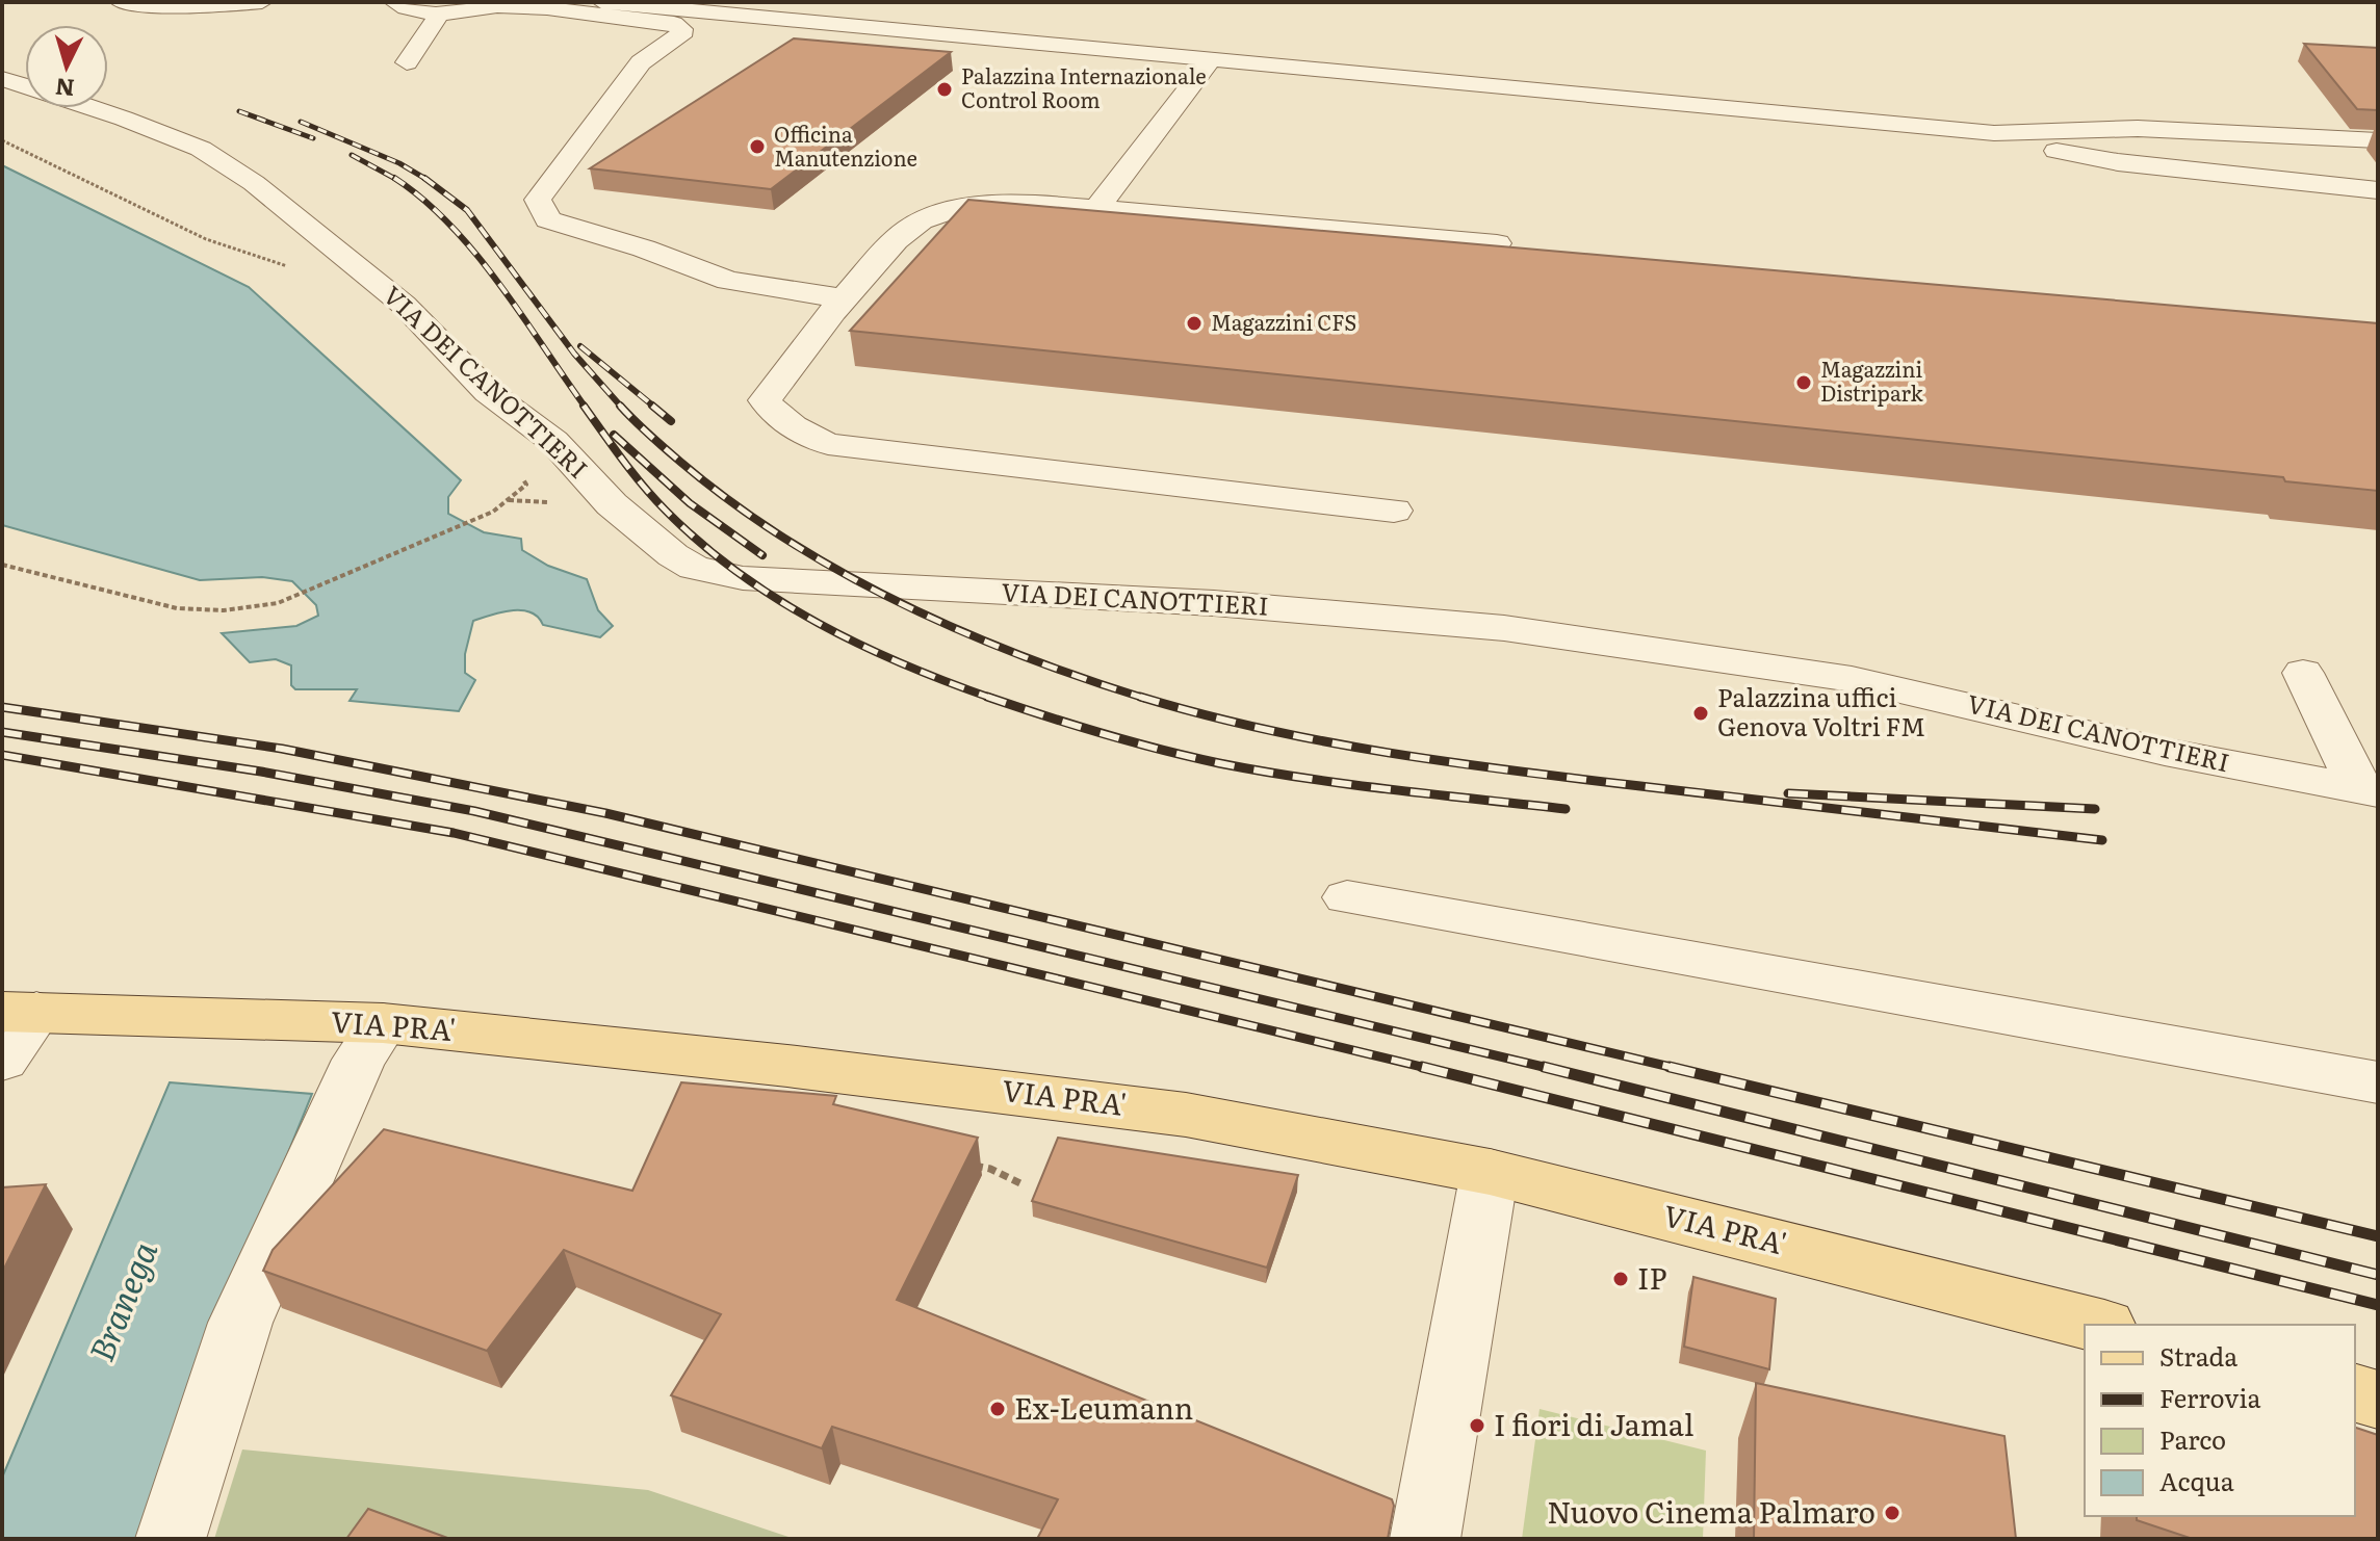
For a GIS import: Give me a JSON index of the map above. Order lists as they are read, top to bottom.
{
  "streets": {
    "main road": ["VIA PRA'"],
    "street": ["VIA DEI CANOTTIERI"]
  },
  "water": ["Branega"],
  "places": [
    "Palazzina Internazionale Control Room",
    "Officina Manutenzione",
    "Magazzini CFS",
    "Magazzini Distripark",
    "Palazzina uffici Genova Voltri FM",
    "IP",
    "Ex-Leumann",
    "I fiori di Jamal",
    "Nuovo Cinema Palmaro"
  ],
  "legend": [
    "Strada",
    "Ferrovia",
    "Parco",
    "Acqua"
  ],
  "north": "bottom"
}
